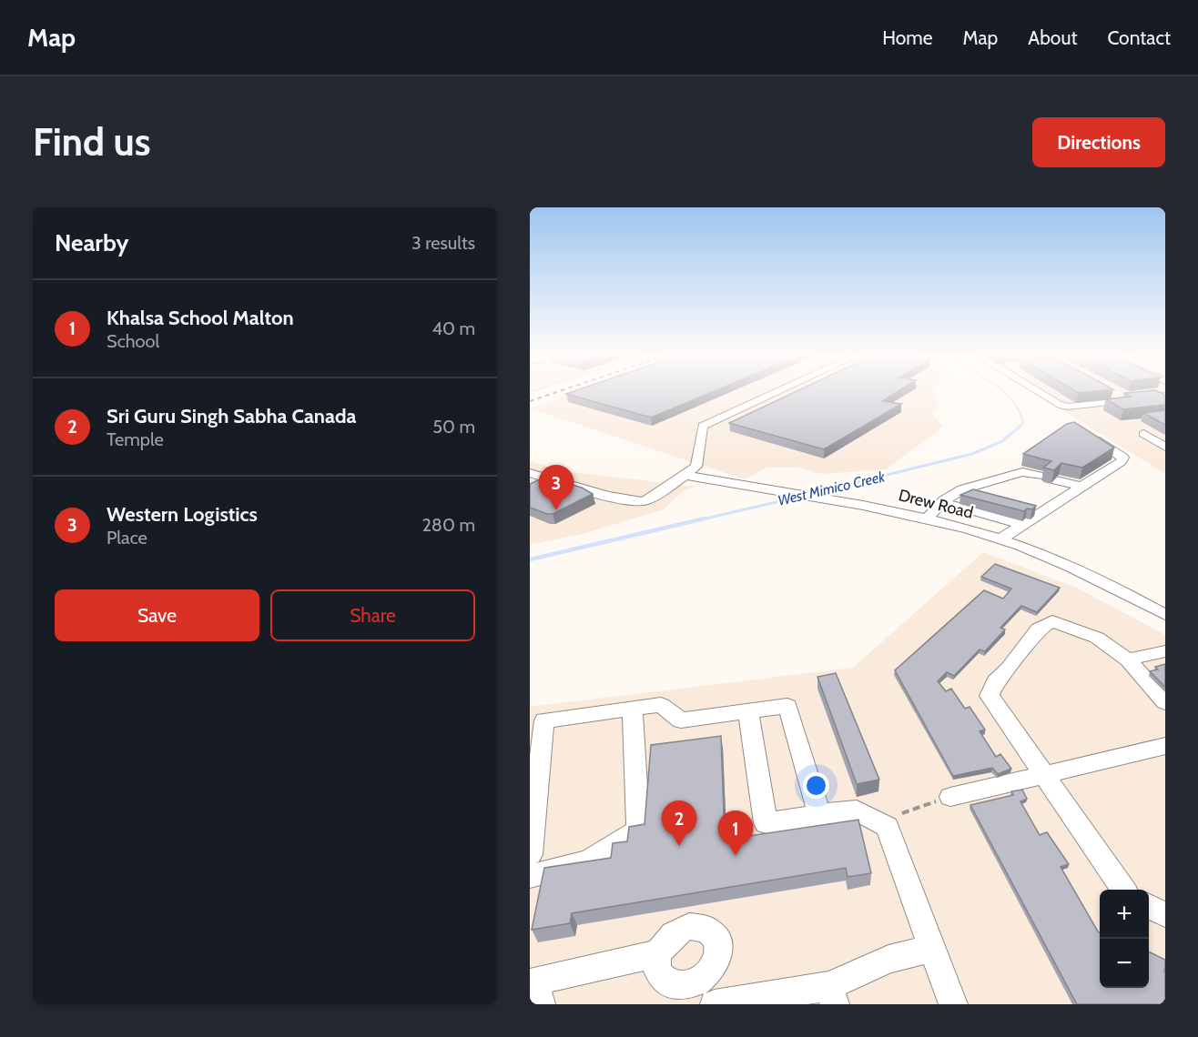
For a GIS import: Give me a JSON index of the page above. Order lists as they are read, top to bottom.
{
  "streets": {
    "street": ["Drew Road"]
  },
  "water": ["West Mimico Creek"],
  "page": {
    "header": "Map",
    "nav": [
      "Home",
      "Map",
      "About",
      "Contact"
    ],
    "buttons": [
      "Directions",
      ["Save", "Share"]
    ],
    "title": "Find us",
    "heading": ["Nearby", "3 results"],
    "list": [
      {
        "mark": "1",
        "name": "Khalsa School Malton",
        "note": "School",
        "value": "40 m"
      },
      {
        "mark": "2",
        "name": "Sri Guru Singh Sabha Canada",
        "note": "Temple",
        "value": "50 m"
      },
      {
        "mark": "3",
        "name": "Western Logistics",
        "note": "Place",
        "value": "280 m"
      }
    ],
    "pins": ["3", "2", "1"],
    "map_buttons": ["+", "−"]
  }
}
